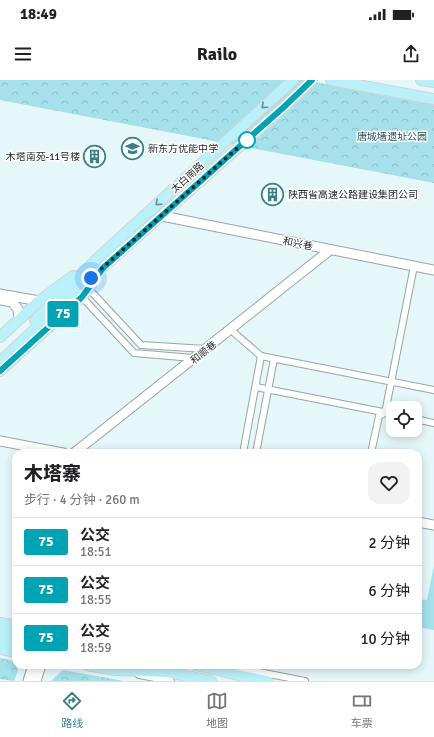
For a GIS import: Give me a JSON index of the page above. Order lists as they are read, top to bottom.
{
  "streets": {
    "main road": ["太白南路"],
    "street": ["和兴巷", "和顺巷"]
  },
  "crossings": [
    ["太白南路", "和兴巷"],
    ["和兴巷", "和顺巷"]
  ],
  "parks": ["唐城墙遗址公园"],
  "places": {
    "school or university": ["新东方优能中学"],
    "building": ["木塔南苑-11号楼", "陕西省高速公路建设集团公司"]
  },
  "lines": ["bus line 75"],
  "page": {
    "status": "18:49",
    "header": "Railo",
    "on_map": "75",
    "heading": ["木塔寨", "步行 · 4 分钟 · 260 m"],
    "list": [
      {
        "mark": "75",
        "name": "公交",
        "note": "18:51",
        "value": "2 分钟"
      },
      {
        "mark": "75",
        "name": "公交",
        "note": "18:55",
        "value": "6 分钟"
      },
      {
        "mark": "75",
        "name": "公交",
        "note": "18:59",
        "value": "10 分钟"
      }
    ],
    "tabs": ["路线", "地图", "车票"]
  }
}
